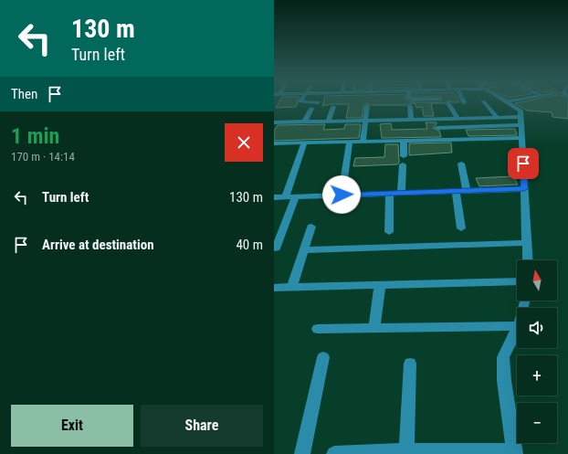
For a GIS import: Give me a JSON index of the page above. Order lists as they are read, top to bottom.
{
  "north": "top",
  "page": {
    "turn": ["130 m", "Turn left"],
    "then": "Then",
    "heading": ["1 min", "170 m · 14:14"],
    "list": [
      {
        "name": "Turn left",
        "value": "130 m"
      },
      {
        "name": "Arrive at destination",
        "value": "40 m"
      }
    ],
    "map_buttons": ["+", "−"],
    "buttons": ["Exit", "Share"]
  }
}
